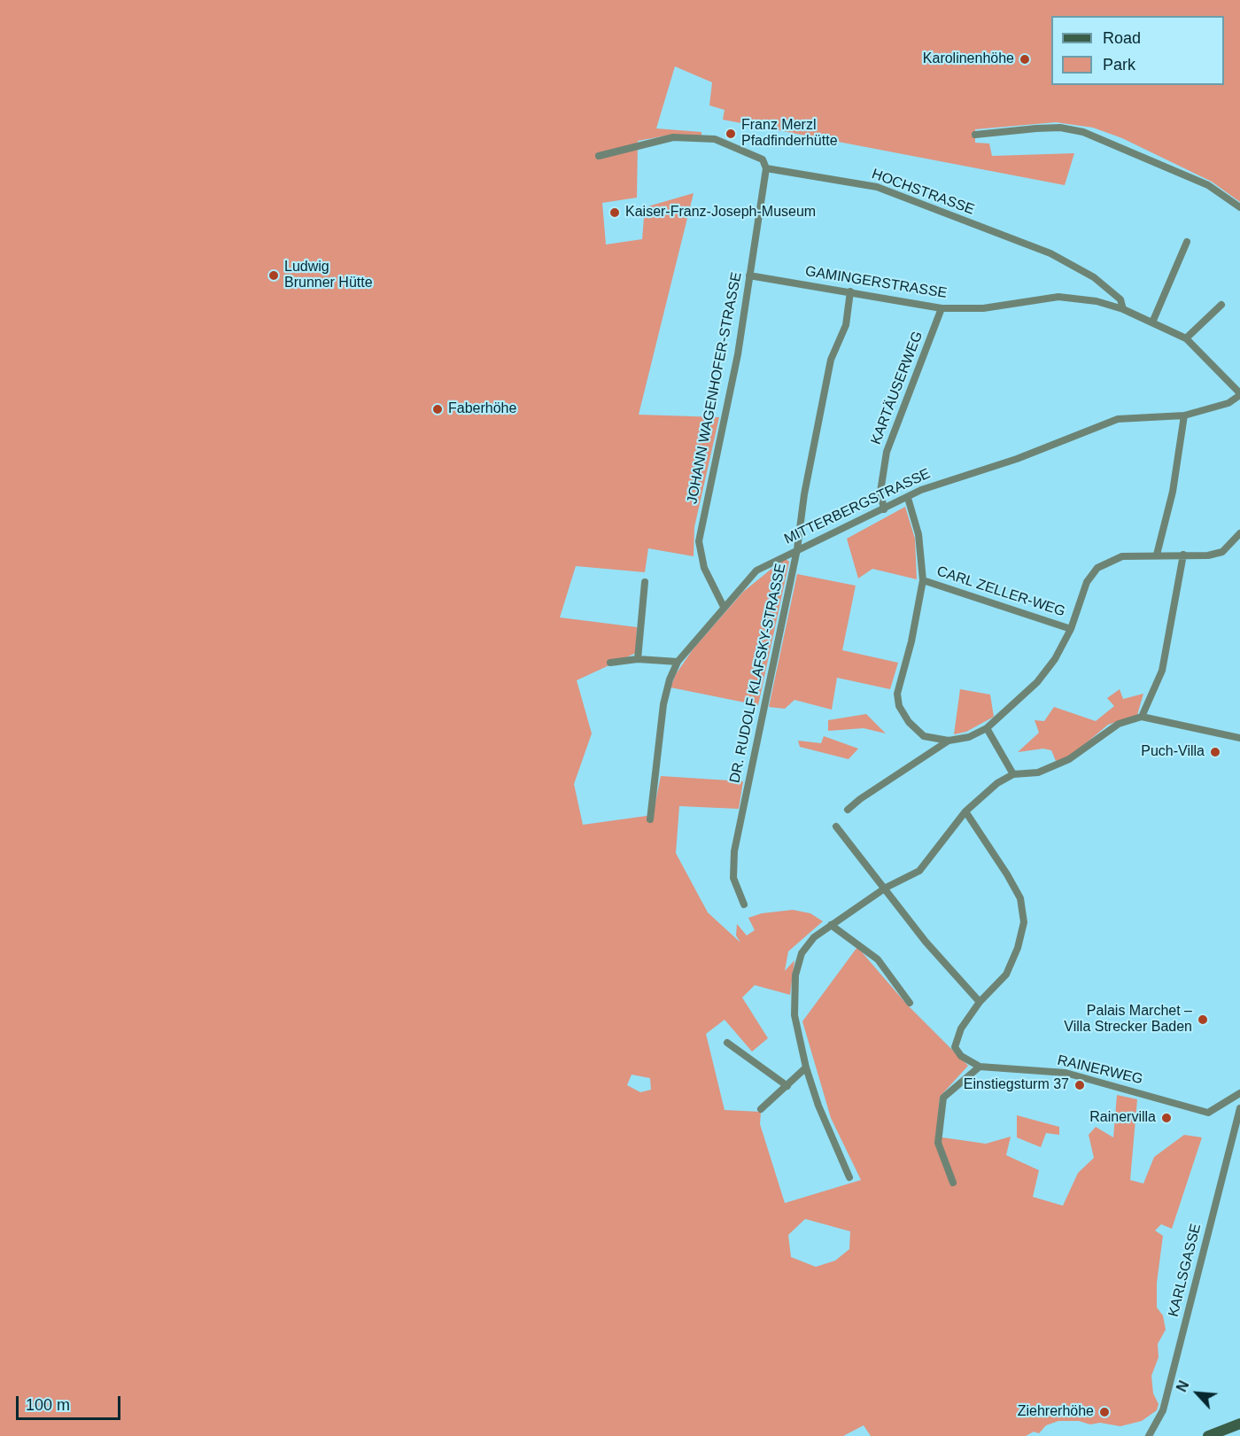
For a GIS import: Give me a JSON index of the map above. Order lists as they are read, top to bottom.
{
  "streets": {
    "street": [
      "HOCHSTRASSE",
      "GAMINGERSTRASSE",
      "JOHANN WAGENHOFER-STRASSE",
      "KARTÄUSERWEG",
      "MITTERBERGSTRASSE",
      "CARL ZELLER-WEG",
      "DR. RUDOLF KLAFSKY-STRASSE",
      "RAINERWEG",
      "KARLSGASSE"
    ]
  },
  "crossings": [
    ["HOCHSTRASSE", "GAMINGERSTRASSE"],
    ["HOCHSTRASSE", "JOHANN WAGENHOFER-STRASSE"],
    ["HOCHSTRASSE", "MITTERBERGSTRASSE"],
    ["GAMINGERSTRASSE", "JOHANN WAGENHOFER-STRASSE"],
    ["GAMINGERSTRASSE", "KARTÄUSERWEG"],
    ["GAMINGERSTRASSE", "DR. RUDOLF KLAFSKY-STRASSE"],
    ["JOHANN WAGENHOFER-STRASSE", "MITTERBERGSTRASSE"],
    ["KARTÄUSERWEG", "MITTERBERGSTRASSE"],
    ["MITTERBERGSTRASSE", "DR. RUDOLF KLAFSKY-STRASSE"]
  ],
  "places": [
    "Karolinenhöhe",
    "Franz Merzl Pfadfinderhütte",
    "Kaiser-Franz-Joseph-Museum",
    "Ludwig Brunner Hütte",
    "Faberhöhe",
    "Puch-Villa",
    "Palais Marchet – Villa Strecker Baden",
    "Einstiegsturm 37",
    "Rainervilla",
    "Ziehrerhöhe"
  ],
  "legend": ["Road", "Park"],
  "scale_bar": "100 m",
  "north": "top left"
}
